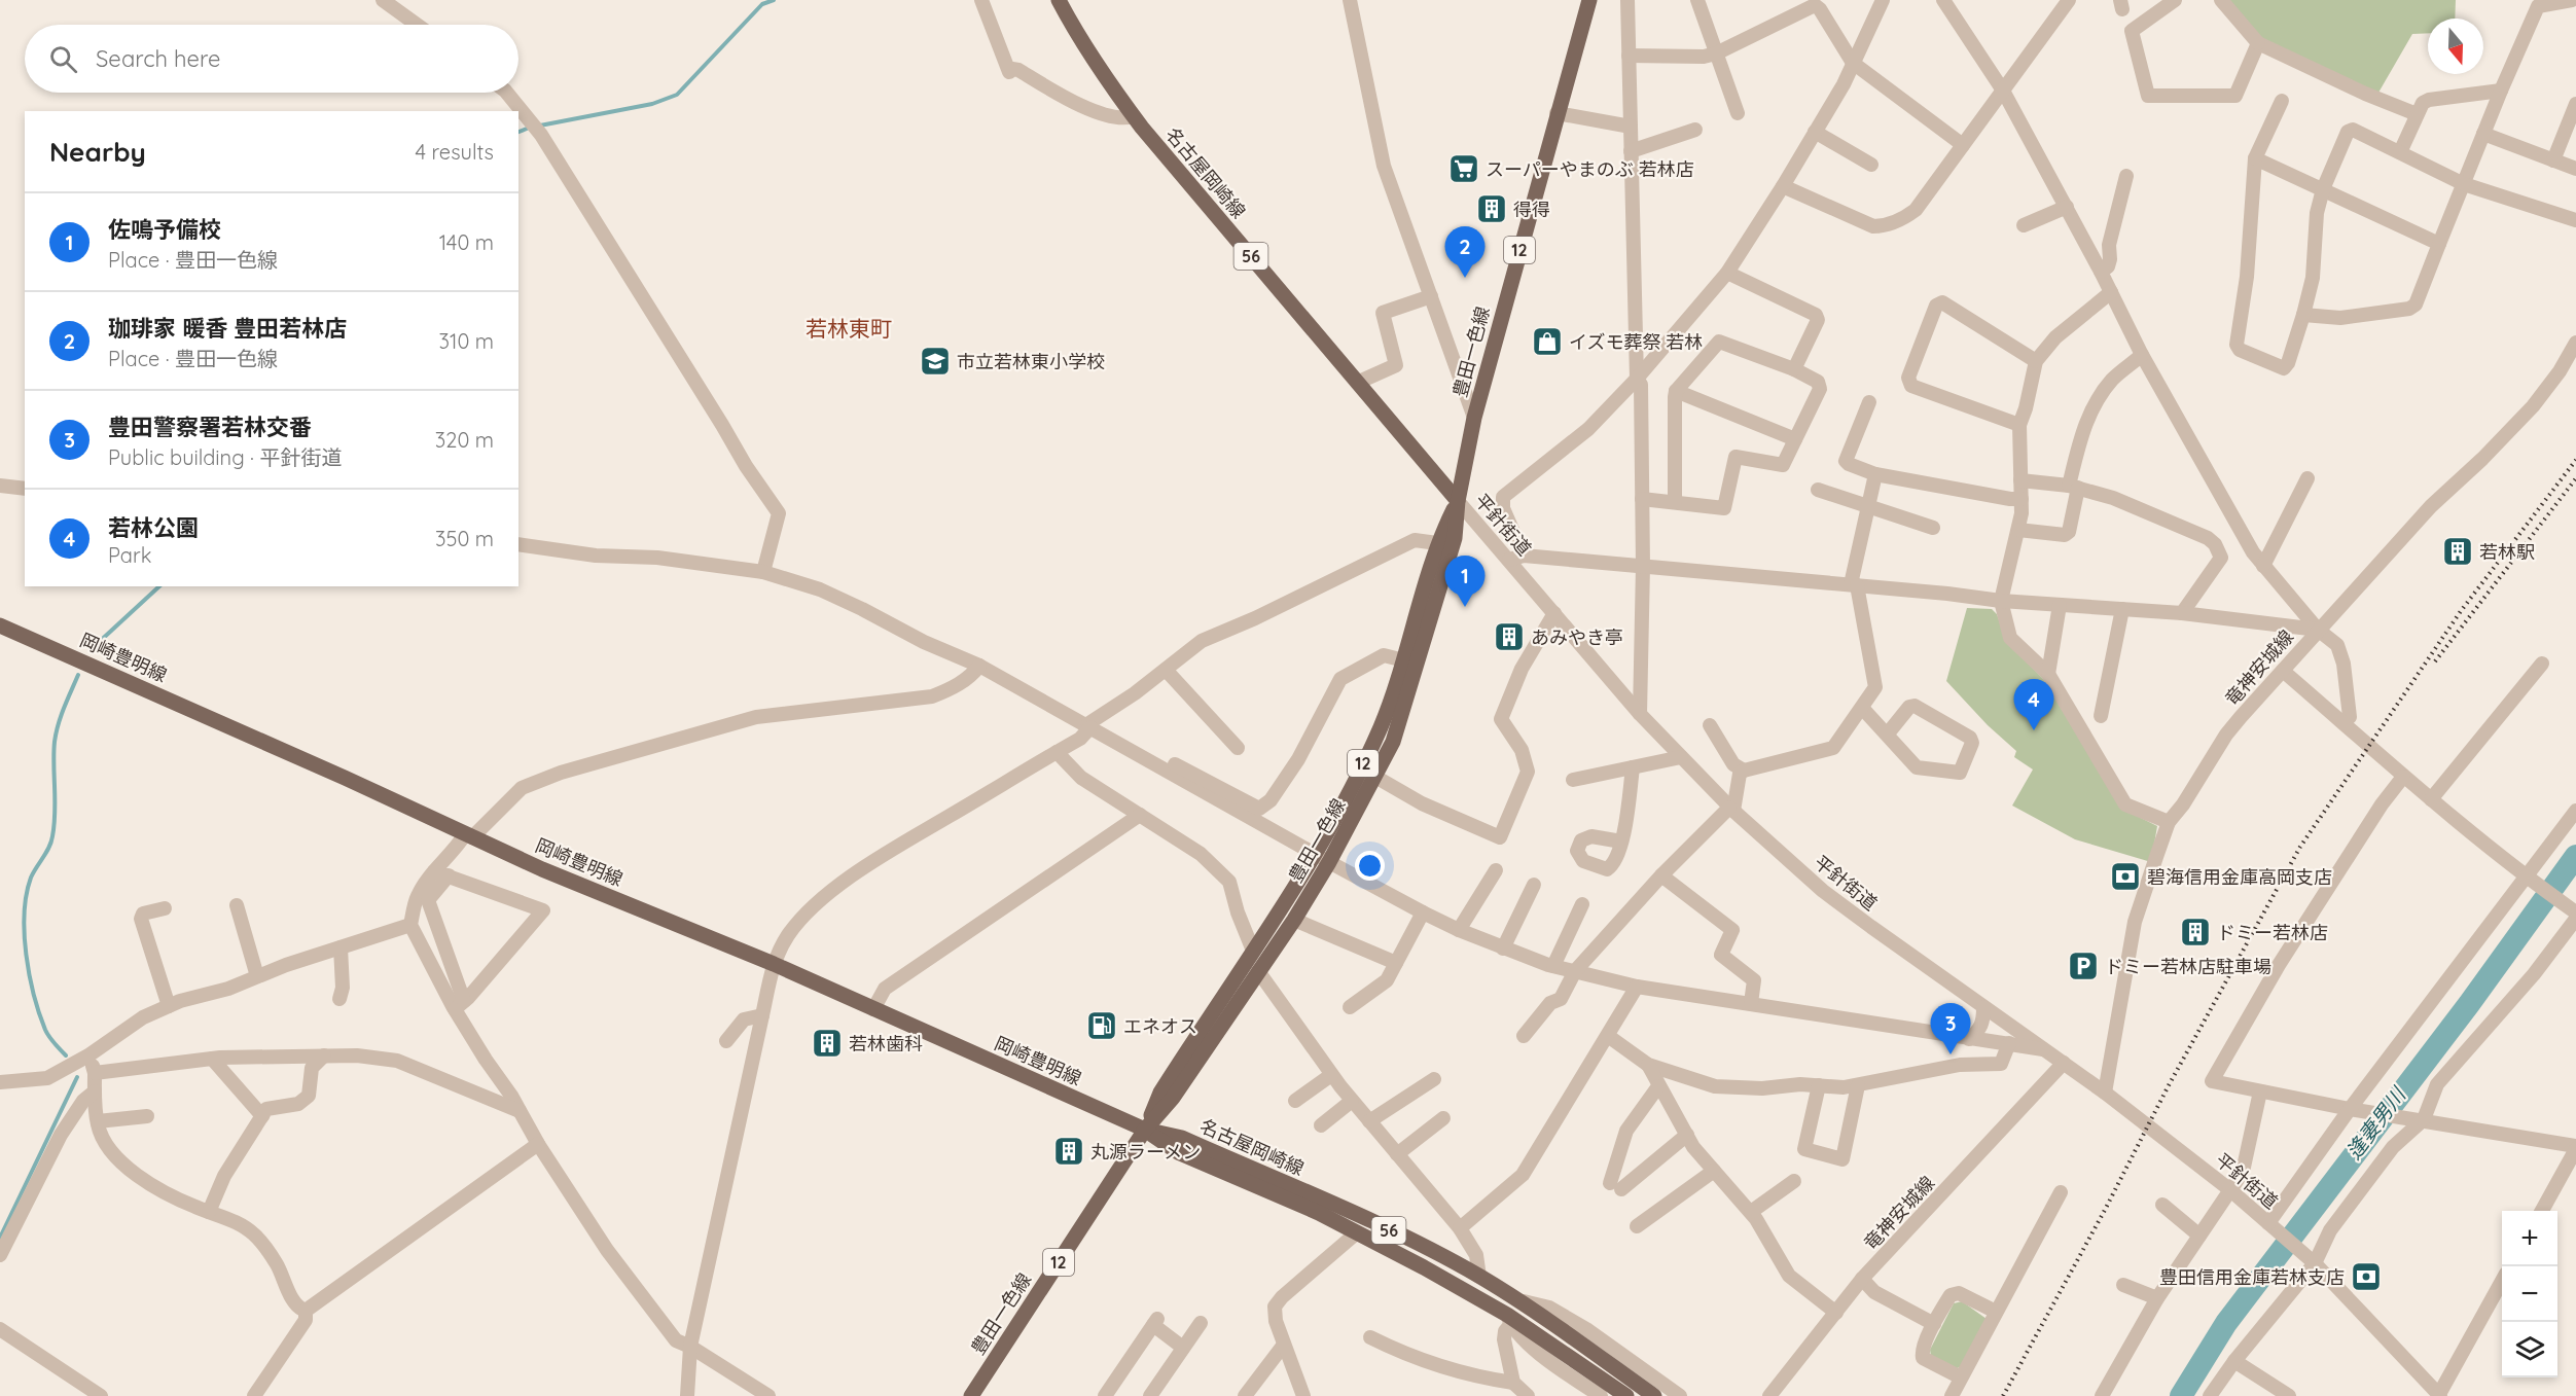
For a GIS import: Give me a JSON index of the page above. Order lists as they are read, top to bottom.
{
  "streets": {
    "main road": [
      "名古屋岡崎線",
      "12",
      "56",
      "豊田一色線",
      "岡崎豊明線"
    ],
    "street": ["平針街道", "竜神安城線"]
  },
  "crossings": [
    ["名古屋岡崎線", "豊田一色線"],
    ["名古屋岡崎線", "平針街道"],
    ["名古屋岡崎線", "岡崎豊明線"],
    ["豊田一色線", "平針街道"],
    ["豊田一色線", "岡崎豊明線"],
    ["平針街道", "竜神安城線"]
  ],
  "districts": ["若林東町"],
  "water": ["逢妻男川"],
  "places": {
    "supermarket": ["スーパーやまのぶ 若林店"],
    "building": [
      "得得",
      "若林駅",
      "あみやき亭",
      "ドミー若林店",
      "若林歯科",
      "丸源ラーメン"
    ],
    "shop": ["イズモ葬祭 若林"],
    "school or university": ["市立若林東小学校"],
    "bank": ["碧海信用金庫高岡支店", "豊田信用金庫若林支店"],
    "parking": ["ドミー若林店駐車場"],
    "fuel station": ["エネオス"]
  },
  "north": "bottom",
  "page": {
    "search": "Search here",
    "heading": ["Nearby", "4 results"],
    "list": [
      {
        "mark": "1",
        "name": "佐鳴予備校",
        "note": "Place · 豊田一色線",
        "value": "140 m"
      },
      {
        "mark": "2",
        "name": "珈琲家 暖香 豊田若林店",
        "note": "Place · 豊田一色線",
        "value": "310 m"
      },
      {
        "mark": "3",
        "name": "豊田警察署若林交番",
        "note": "Public building · 平針街道",
        "value": "320 m"
      },
      {
        "mark": "4",
        "name": "若林公園",
        "note": "Park",
        "value": "350 m"
      }
    ],
    "pins": [
      "2",
      "1",
      "4",
      "3"
    ],
    "map_buttons": ["+", "−"]
  }
}
